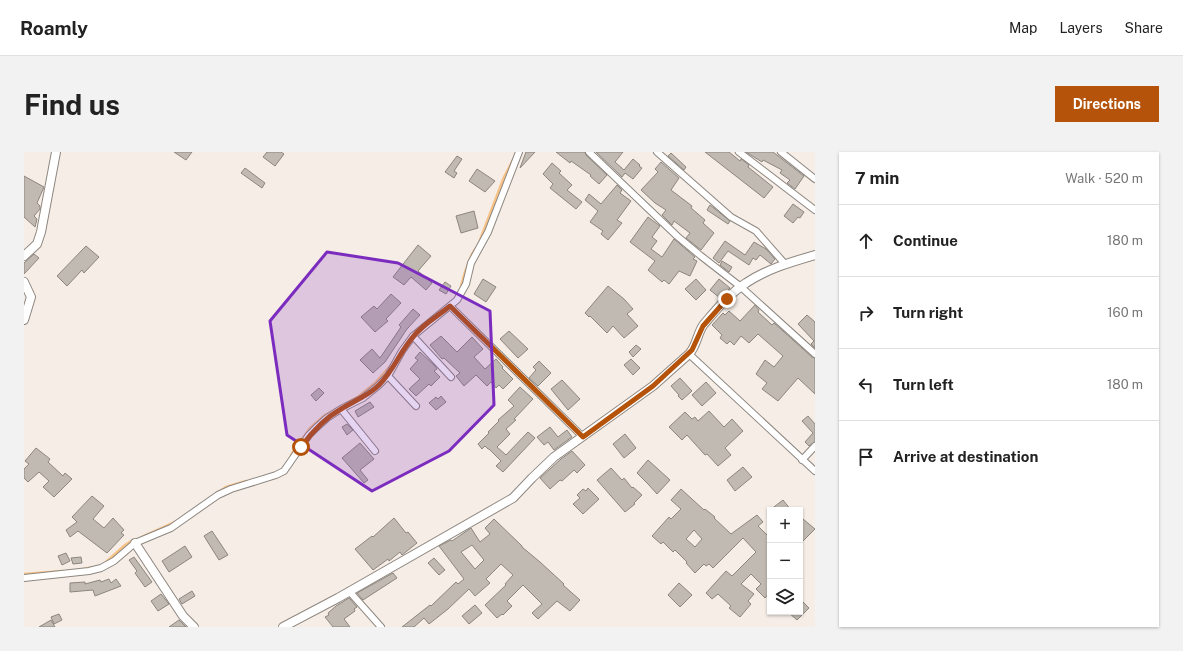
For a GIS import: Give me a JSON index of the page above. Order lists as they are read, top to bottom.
{
  "page": {
    "header": "Roamly",
    "nav": ["Map", "Layers", "Share"],
    "buttons": "Directions",
    "title": "Find us",
    "heading": ["7 min", "Walk · 520 m"],
    "list": [
      ["Continue", "180 m"],
      ["Turn right", "160 m"],
      ["Turn left", "180 m"],
      "Arrive at destination"
    ],
    "map_buttons": ["+", "−"]
  }
}
